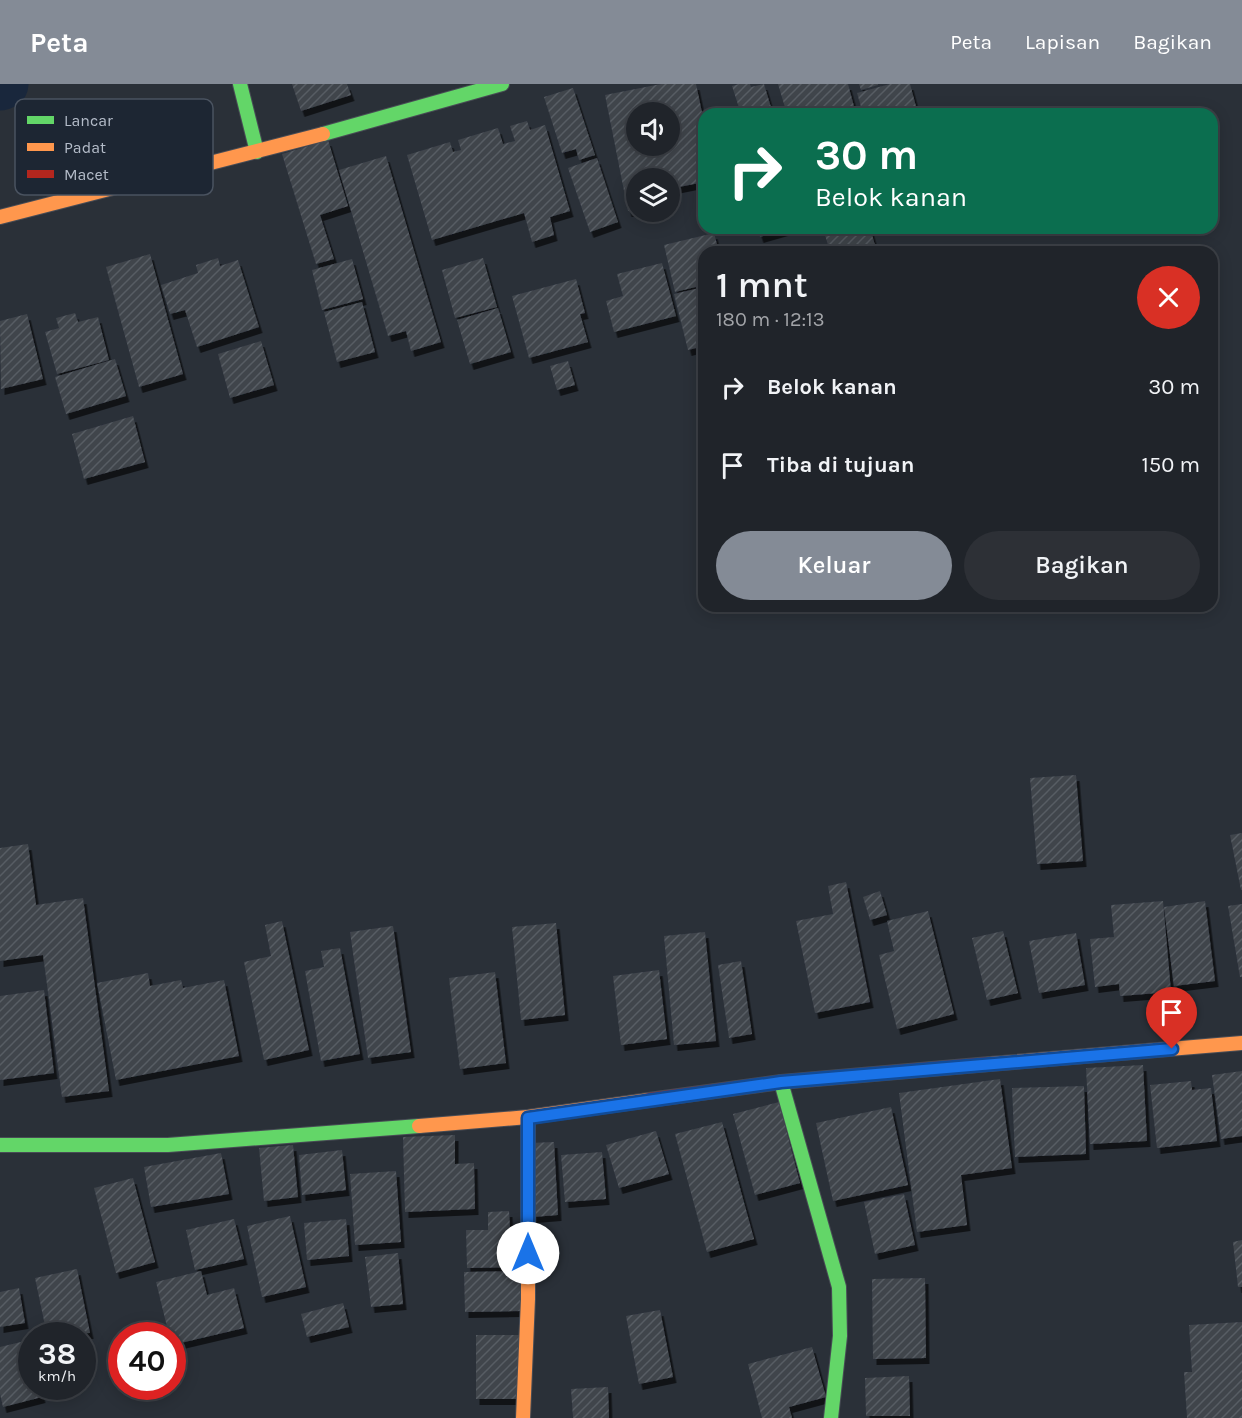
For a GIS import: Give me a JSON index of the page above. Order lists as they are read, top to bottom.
{
  "legend": ["Lancar", "Padat", "Macet"],
  "page": {
    "header": "Peta",
    "nav": ["Peta", "Lapisan", "Bagikan"],
    "turn": ["30 m", "Belok kanan"],
    "heading": ["1 mnt", "180 m · 12:13"],
    "list": [
      {
        "name": "Belok kanan",
        "value": "30 m"
      },
      {
        "name": "Tiba di tujuan",
        "value": "150 m"
      }
    ],
    "buttons": ["Keluar", "Bagikan"],
    "speed": "38 km/h",
    "limit": "40"
  }
}
